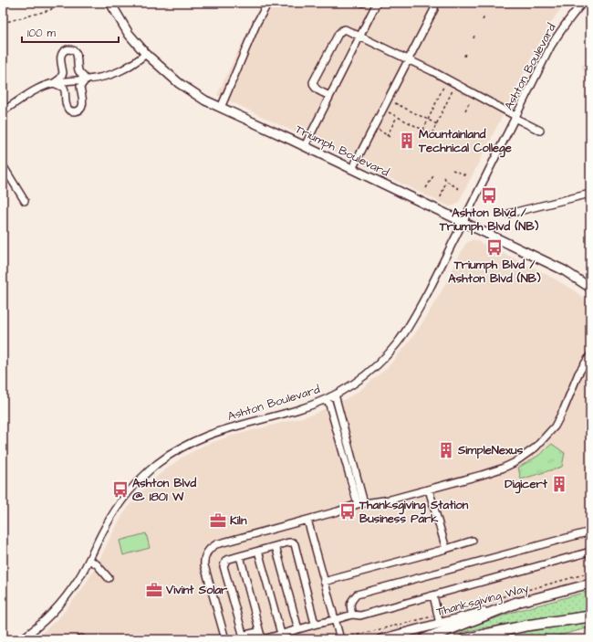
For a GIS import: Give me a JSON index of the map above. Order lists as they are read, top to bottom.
{
  "streets": {
    "main road": ["Triumph Boulevard", "Thanksgiving Way"],
    "street": ["Ashton Boulevard"]
  },
  "crossings": [
    ["Ashton Boulevard", "Triumph Boulevard"]
  ],
  "places": {
    "building": ["Mountainland Technical College", "SimpleNexus", "Digicert"],
    "bus stop": [
      "Ashton Blvd / Triumph Blvd (NB)",
      "Triumph Blvd / Ashton Blvd (NB)",
      "Ashton Blvd @ 1801 W",
      "Thanksgiving Station Business Park"
    ],
    "office": ["Kiln", "Vivint Solar"]
  },
  "scale_bar": "100 m"
}
